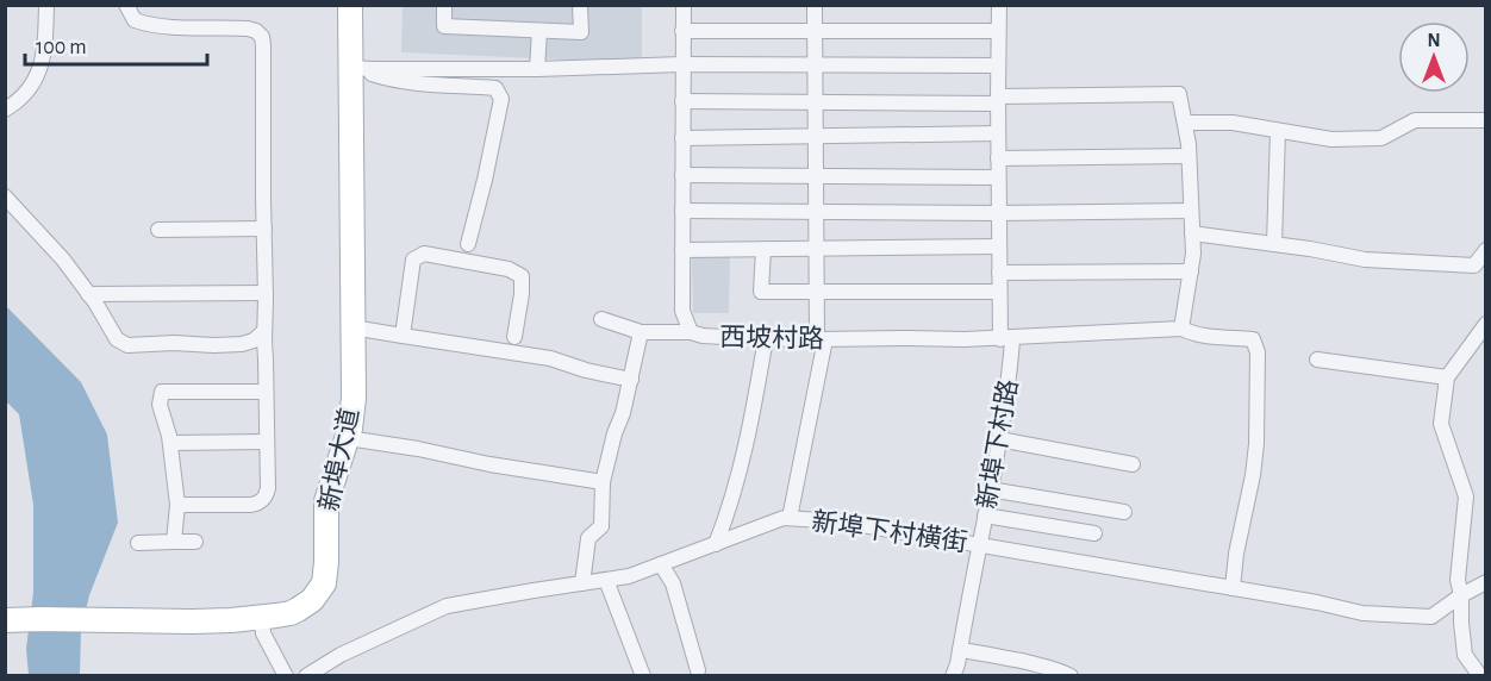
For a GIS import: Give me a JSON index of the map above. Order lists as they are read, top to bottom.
{
  "streets": {
    "main road": ["新埠大道"],
    "street": ["西坡村路", "新埠下村路", "新埠下村横街"]
  },
  "crossings": [
    ["西坡村路", "新埠下村路"],
    ["西坡村路", "新埠下村横街"],
    ["新埠下村路", "新埠下村横街"]
  ],
  "scale_bar": "100 m",
  "north": "top"
}
